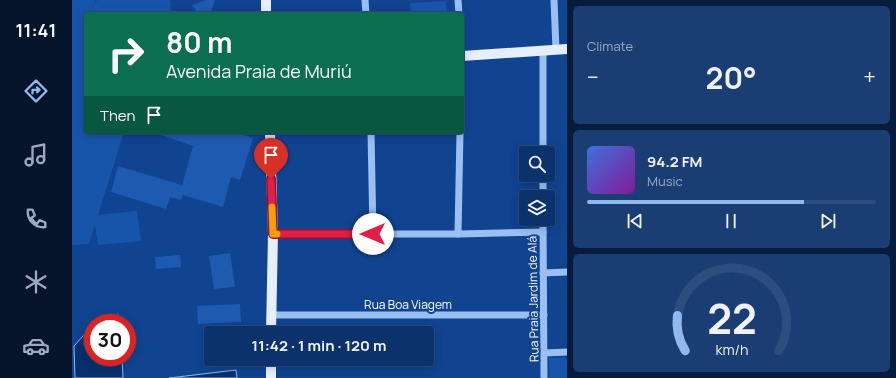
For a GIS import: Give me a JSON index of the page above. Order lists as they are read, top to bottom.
{
  "streets": {
    "street": ["Rua Praia Jardim de Alá", "Rua Boa Viagem"]
  },
  "crossings": [
    ["Rua Praia Jardim de Alá", "Rua Boa Viagem"]
  ],
  "page": {
    "tabs": "11:41",
    "tile": "Climate",
    "turn": ["80 m", "Avenida Praia de Muriú"],
    "heat": ["−", "20°", "+"],
    "then": "Then",
    "song": ["94.2 FM", "Music"],
    "limit": "30",
    "trip": "11:42 · 1 min · 120 m",
    "gauge": ["22", "km/h"]
  }
}
